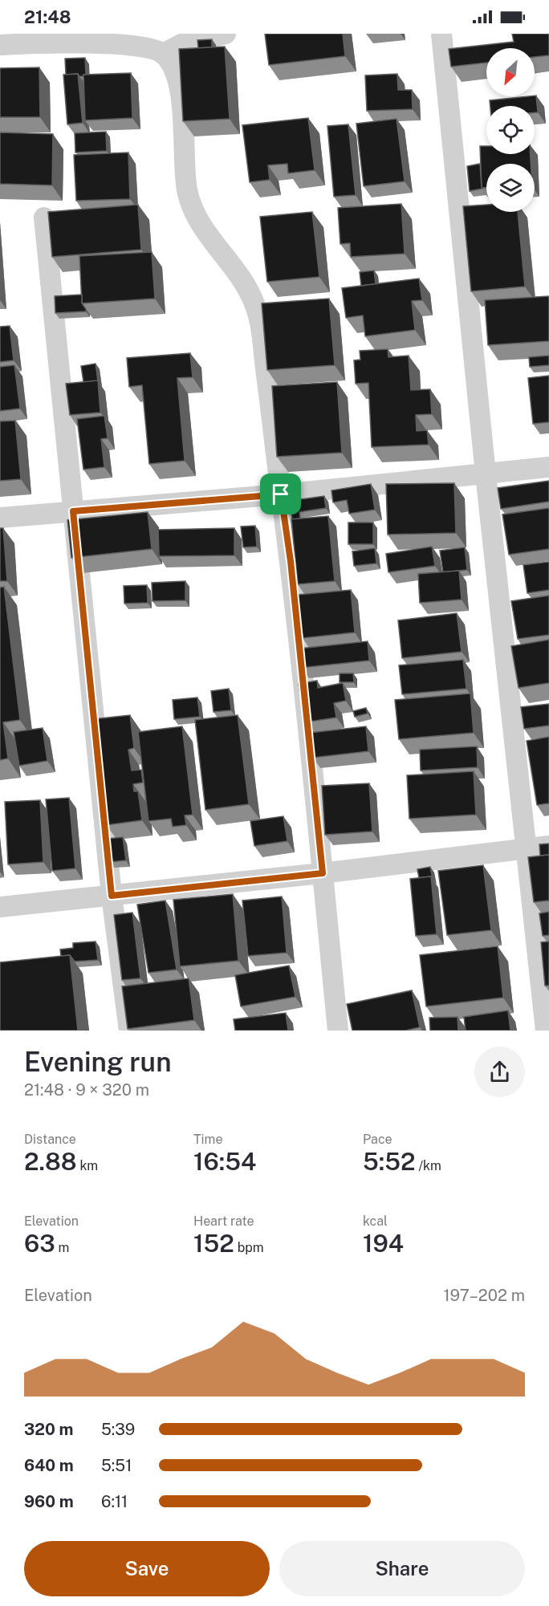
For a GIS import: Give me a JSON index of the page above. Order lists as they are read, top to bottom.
{
  "north": "bottom left",
  "page": {
    "status": "21:48",
    "heading": ["Evening run", "21:48 · 9 × 320 m"],
    "stats": [
      ["Distance", "2.88 km"],
      ["Time", "16:54"],
      ["Pace", "5:52 /km"],
      ["Elevation", "63 m"],
      ["Heart rate", "152 bpm"],
      ["kcal", "194"]
    ],
    "chart": ["Elevation", "197–202 m"],
    "list": [
      {
        "name": "320 m",
        "note": "5:39"
      },
      {
        "name": "640 m",
        "note": "5:51"
      },
      {
        "name": "960 m",
        "note": "6:11"
      }
    ],
    "buttons": ["Save", "Share"]
  }
}
